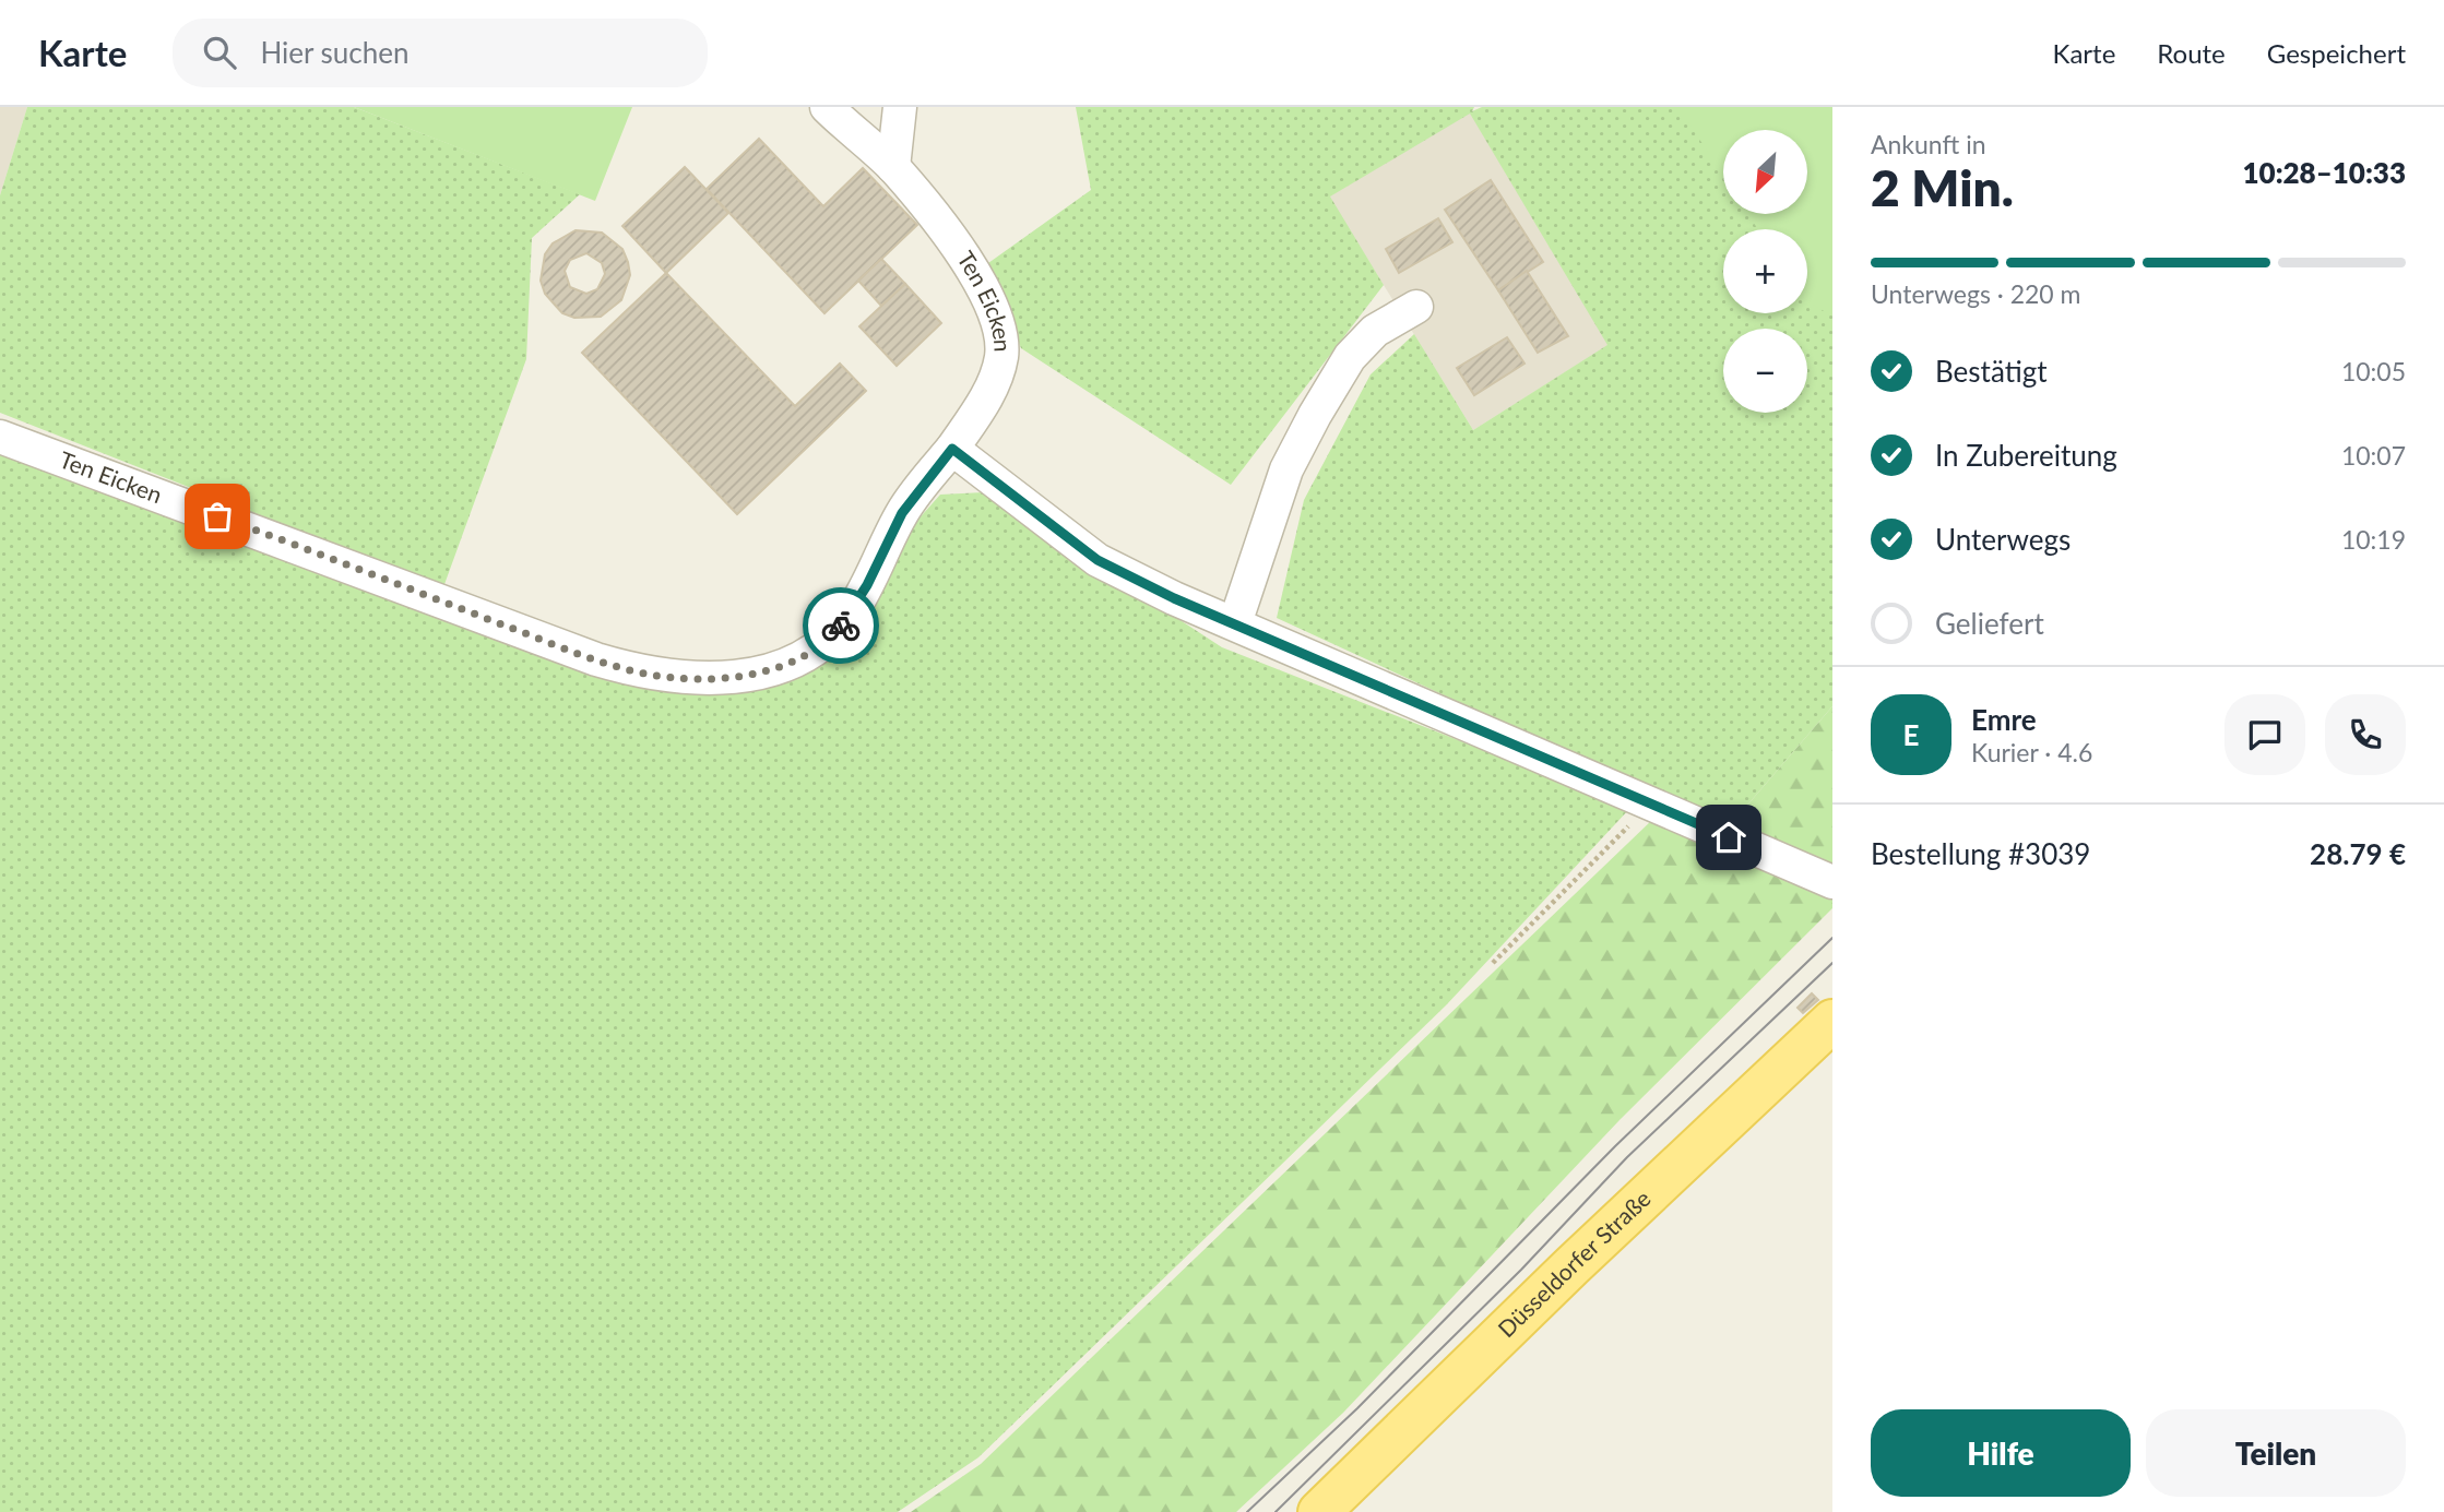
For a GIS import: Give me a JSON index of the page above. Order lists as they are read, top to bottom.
{
  "streets": {
    "main road": ["Düsseldorfer Straße"],
    "lane": ["Ten Eicken"]
  },
  "north": "bottom left",
  "page": {
    "header": "Karte",
    "search": "Hier suchen",
    "nav": ["Karte", "Route", "Gespeichert"],
    "heading": ["2 Min.", "Ankunft in", "10:28–10:33"],
    "panel": [
      "Emre",
      "Kurier · 4.6",
      "Bestellung #3039",
      "28.79 €"
    ],
    "map_buttons": ["+", "−"],
    "bar": "Unterwegs · 220 m",
    "list": [
      ["Bestätigt", "10:05"],
      ["In Zubereitung", "10:07"],
      ["Unterwegs", "10:19"],
      "Geliefert"
    ],
    "round": "E",
    "buttons": ["Hilfe", "Teilen"]
  }
}
